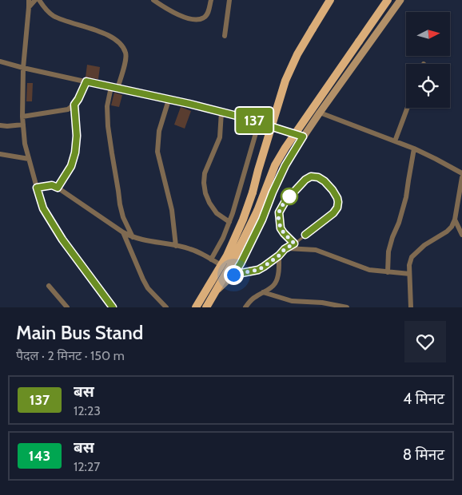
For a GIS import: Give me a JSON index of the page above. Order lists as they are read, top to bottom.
{
  "lines": ["bus line 137"],
  "north": "right",
  "page": {
    "on_map": "137",
    "heading": ["Main Bus Stand", "पैदल · 2 मिनट · 150 m"],
    "list": [
      {
        "mark": "137",
        "name": "बस",
        "note": "12:23",
        "value": "4 मिनट"
      },
      {
        "mark": "143",
        "name": "बस",
        "note": "12:27",
        "value": "8 मिनट"
      }
    ]
  }
}
